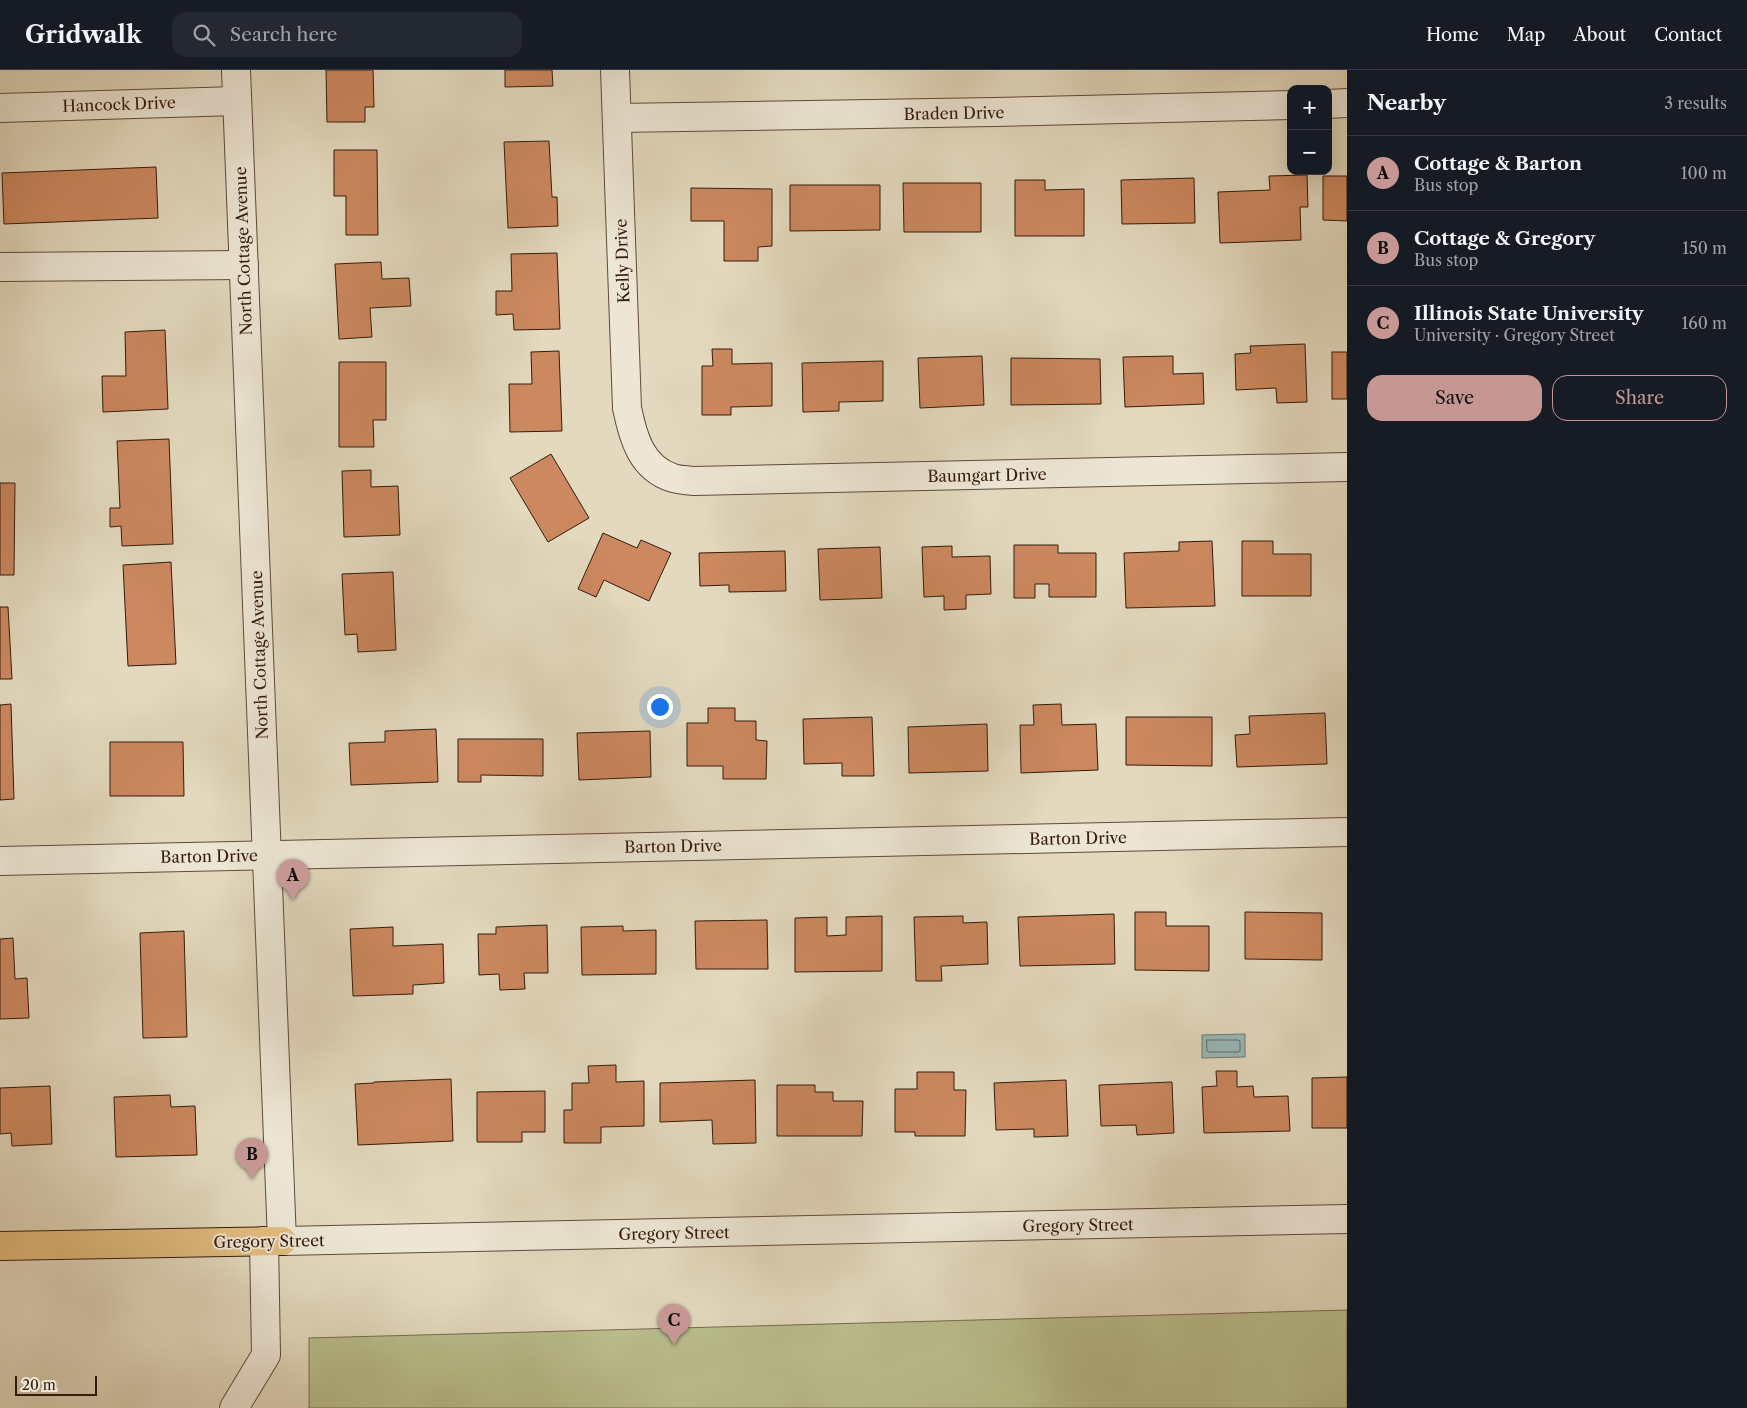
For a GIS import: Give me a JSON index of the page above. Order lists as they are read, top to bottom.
{
  "streets": {
    "main road": ["Gregory Street"],
    "street": [
      "Hancock Drive",
      "Braden Drive",
      "North Cottage Avenue",
      "Kelly Drive",
      "Baumgart Drive",
      "Barton Drive"
    ]
  },
  "crossings": [
    ["Hancock Drive", "North Cottage Avenue"],
    ["Braden Drive", "Kelly Drive"],
    ["North Cottage Avenue", "Barton Drive"],
    ["North Cottage Avenue", "Gregory Street"],
    ["Kelly Drive", "Baumgart Drive"]
  ],
  "scale_bar": "20 m",
  "page": {
    "header": "Gridwalk",
    "search": "Search here",
    "nav": [
      "Home",
      "Map",
      "About",
      "Contact"
    ],
    "heading": ["Nearby", "3 results"],
    "map_buttons": ["+", "−"],
    "list": [
      {
        "mark": "A",
        "name": "Cottage & Barton",
        "note": "Bus stop",
        "value": "100 m"
      },
      {
        "mark": "B",
        "name": "Cottage & Gregory",
        "note": "Bus stop",
        "value": "150 m"
      },
      {
        "mark": "C",
        "name": "Illinois State University",
        "note": "University · Gregory Street",
        "value": "160 m"
      }
    ],
    "buttons": ["Save", "Share"],
    "pins": ["A", "B", "C"],
    "scale": "20 m"
  }
}
